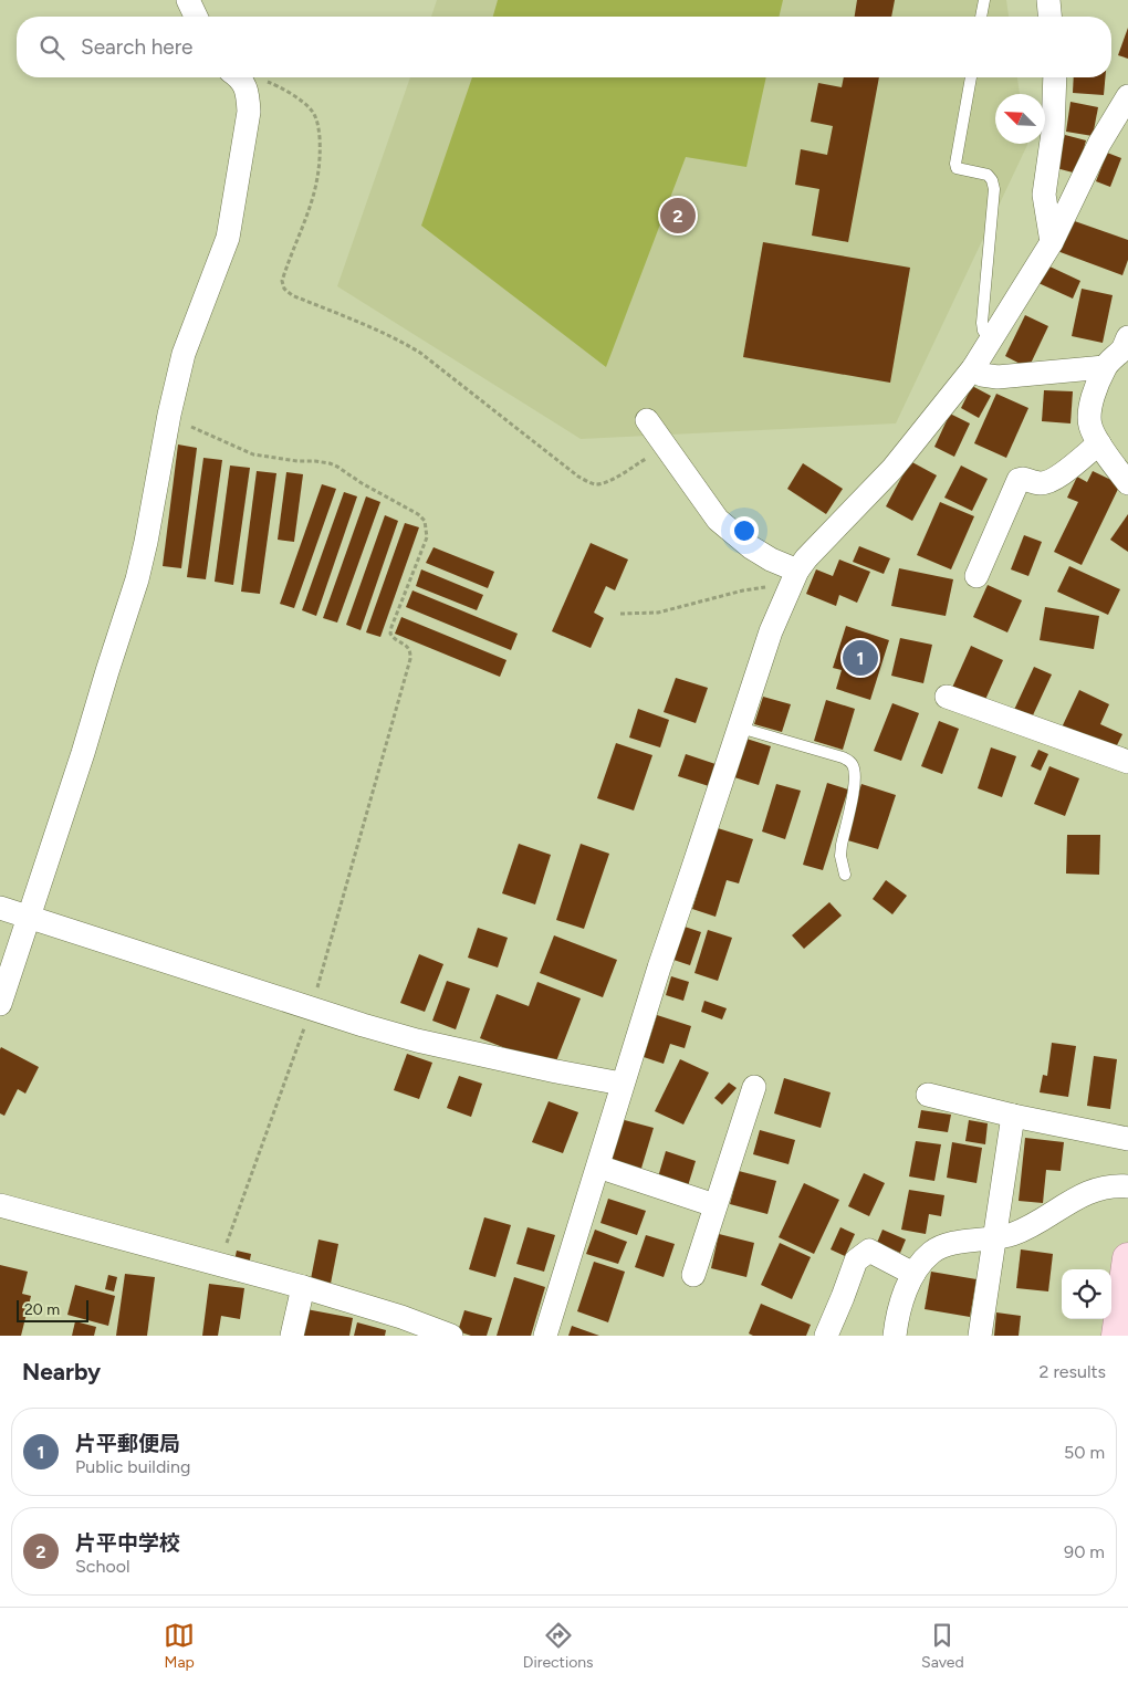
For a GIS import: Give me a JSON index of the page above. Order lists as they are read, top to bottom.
{
  "scale_bar": "20 m",
  "north": "top left",
  "page": {
    "search": "Search here",
    "pins": ["2", "1"],
    "scale": "20 m",
    "heading": ["Nearby", "2 results"],
    "list": [
      {
        "mark": "1",
        "name": "片平郵便局",
        "note": "Public building",
        "value": "50 m"
      },
      {
        "mark": "2",
        "name": "片平中学校",
        "note": "School",
        "value": "90 m"
      }
    ],
    "nav": ["Map", "Directions", "Saved"]
  }
}
